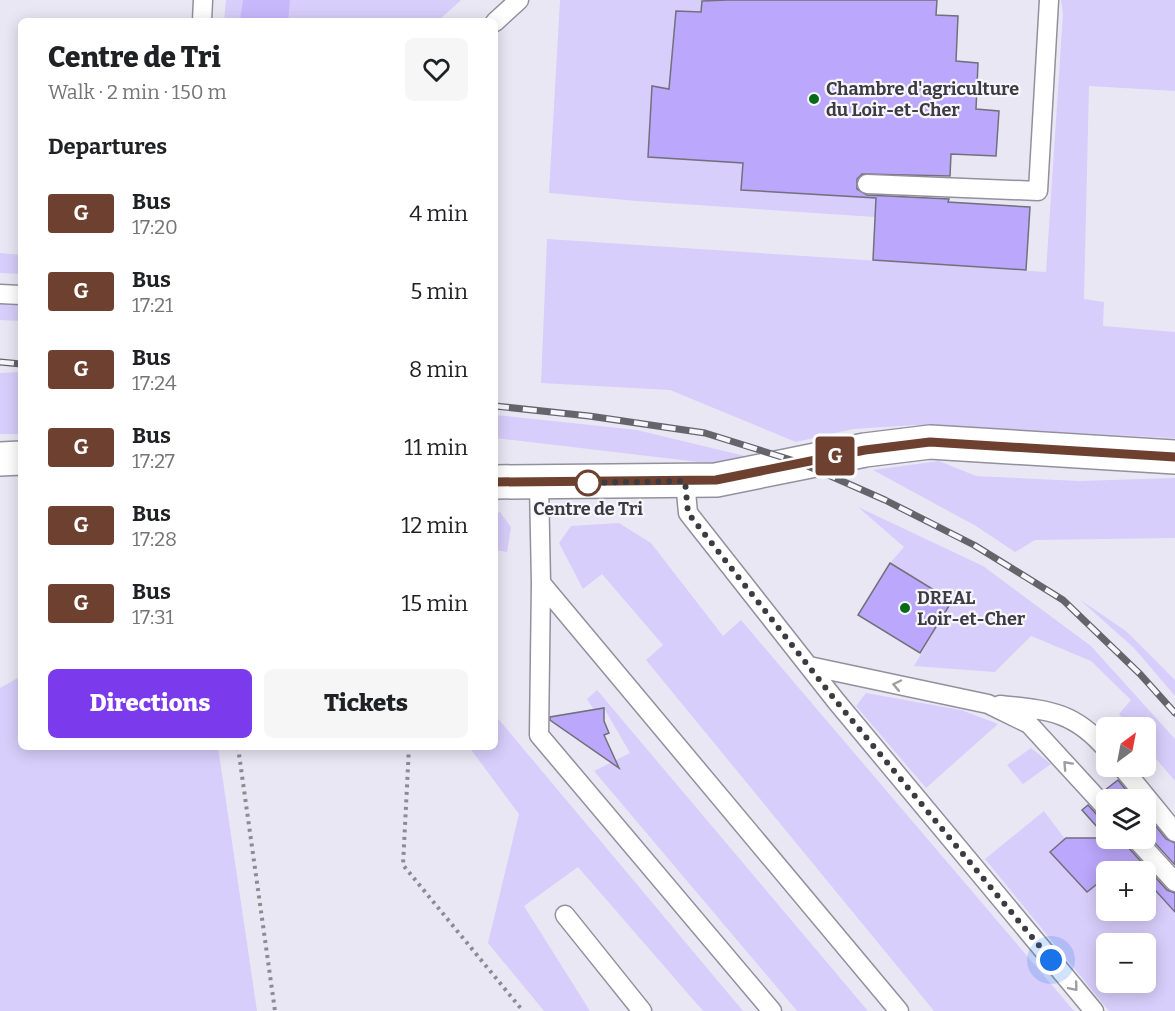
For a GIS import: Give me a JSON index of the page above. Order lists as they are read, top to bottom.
{
  "places": ["Chambre d'agriculture du Loir-et-Cher", "Centre de Tri", "DREAL Loir-et-Cher"],
  "lines": ["bus line G"],
  "north": "top right",
  "page": {
    "on_map": "G",
    "heading": [
      ["Centre de Tri", "Walk · 2 min · 150 m"],
      "Departures"
    ],
    "list": [
      {
        "mark": "G",
        "name": "Bus",
        "note": "17:20",
        "value": "4 min"
      },
      {
        "mark": "G",
        "name": "Bus",
        "note": "17:21",
        "value": "5 min"
      },
      {
        "mark": "G",
        "name": "Bus",
        "note": "17:24",
        "value": "8 min"
      },
      {
        "mark": "G",
        "name": "Bus",
        "note": "17:27",
        "value": "11 min"
      },
      {
        "mark": "G",
        "name": "Bus",
        "note": "17:28",
        "value": "12 min"
      },
      {
        "mark": "G",
        "name": "Bus",
        "note": "17:31",
        "value": "15 min"
      }
    ],
    "buttons": ["Directions", "Tickets"],
    "map_buttons": ["+", "−"]
  }
}
